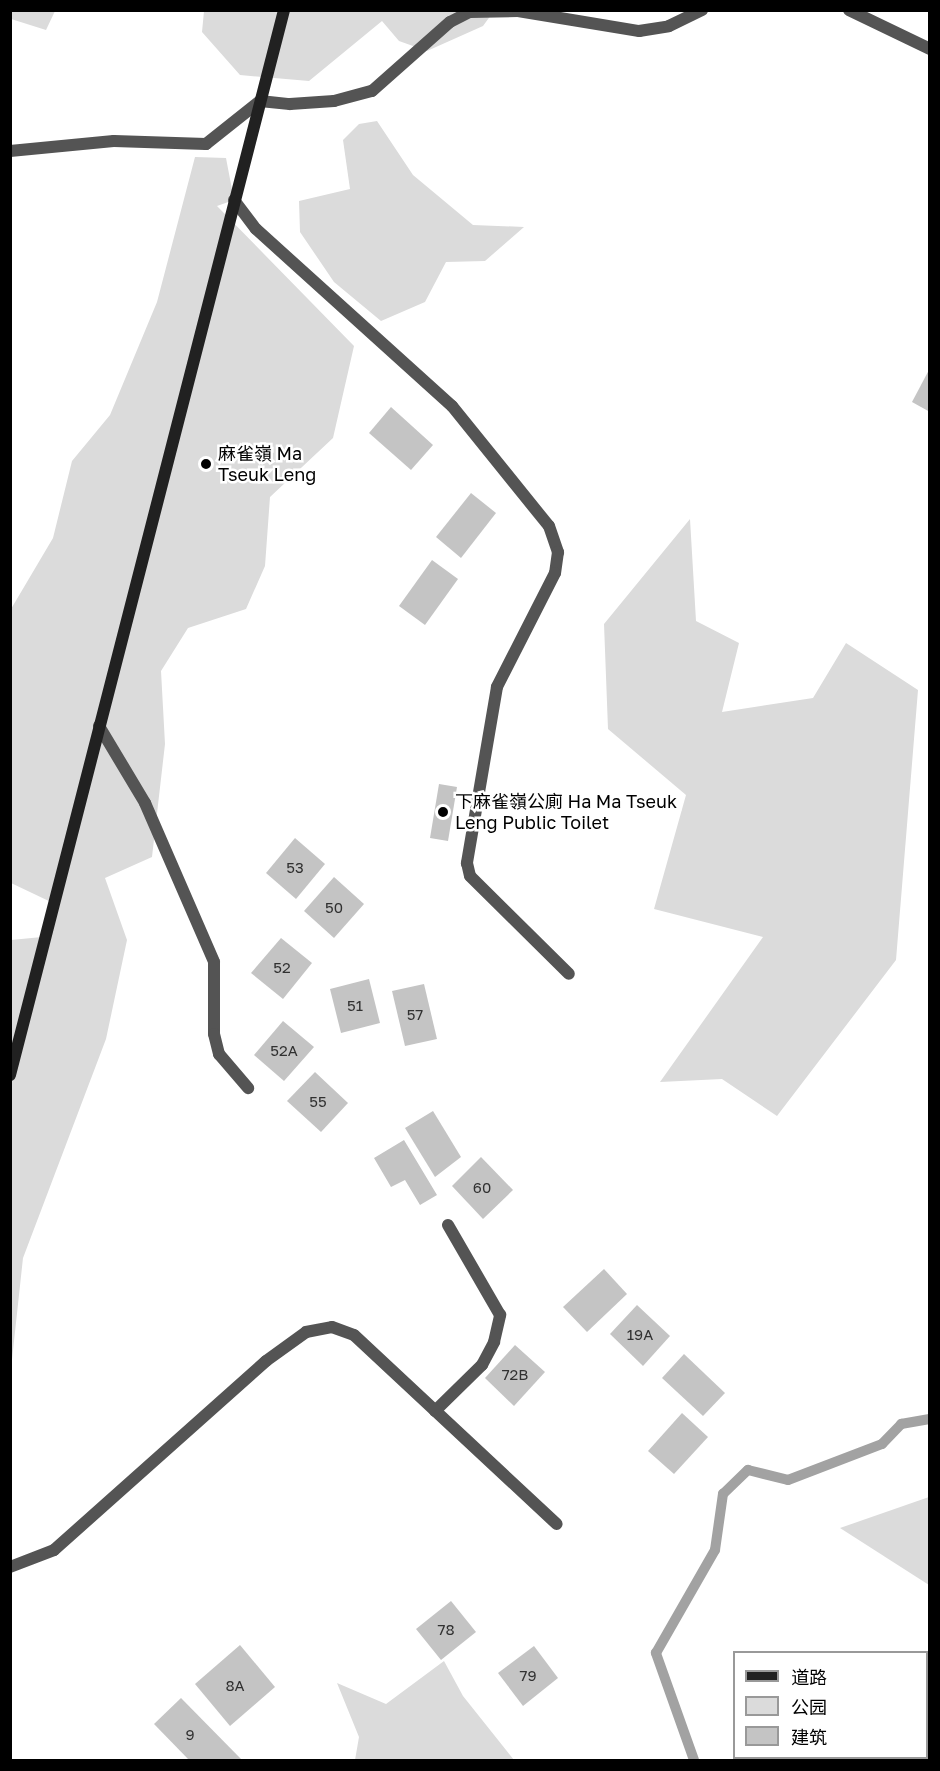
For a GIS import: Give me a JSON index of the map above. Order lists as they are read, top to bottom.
{
  "places": ["麻雀嶺 Ma Tseuk Leng", "下麻雀嶺公廁 Ha Ma Tseuk Leng Public Toilet"],
  "house_numbers": [
    "53",
    "50",
    "52",
    "51",
    "57",
    "52A",
    "55",
    "60",
    "19A",
    "72B",
    "78",
    "79",
    "8A",
    "9"
  ],
  "legend": ["道路", "公园", "建筑"]
}
